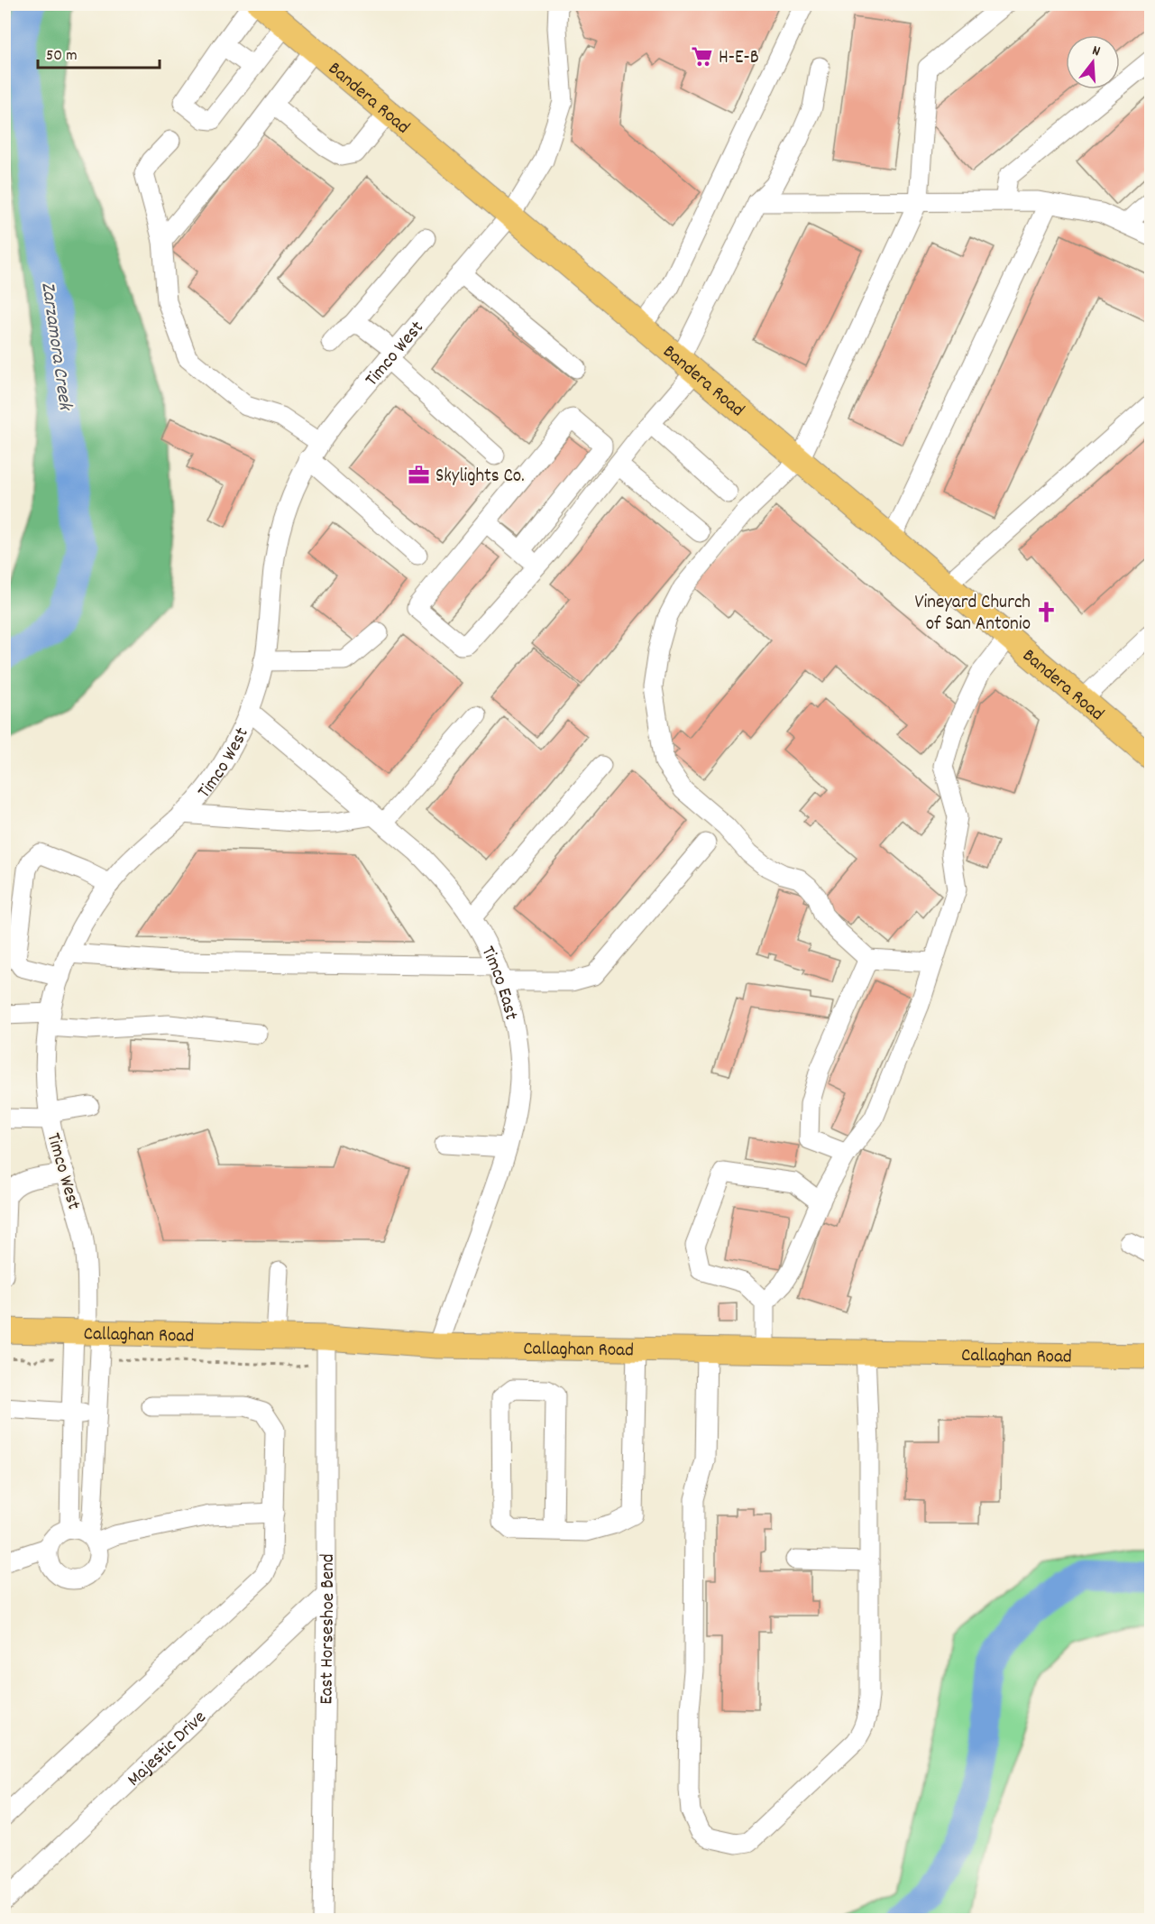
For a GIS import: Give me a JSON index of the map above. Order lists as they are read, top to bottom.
{
  "streets": {
    "main road": ["Bandera Road", "Callaghan Road"],
    "street": [
      "Timco West",
      "Timco East",
      "East Horseshoe Bend",
      "Majestic Drive"
    ]
  },
  "crossings": [
    ["Bandera Road", "Timco West"],
    ["Timco West", "Timco East"],
    ["Timco West", "Callaghan Road"],
    ["Timco East", "Callaghan Road"],
    ["Callaghan Road", "East Horseshoe Bend"],
    ["East Horseshoe Bend", "Majestic Drive"]
  ],
  "water": ["Zarzamora Creek"],
  "places": {
    "supermarket": ["H-E-B"],
    "office": ["Skylights Co."],
    "church": ["Vineyard Church of San Antonio"]
  },
  "scale_bar": "50 m",
  "north": "top"
}
